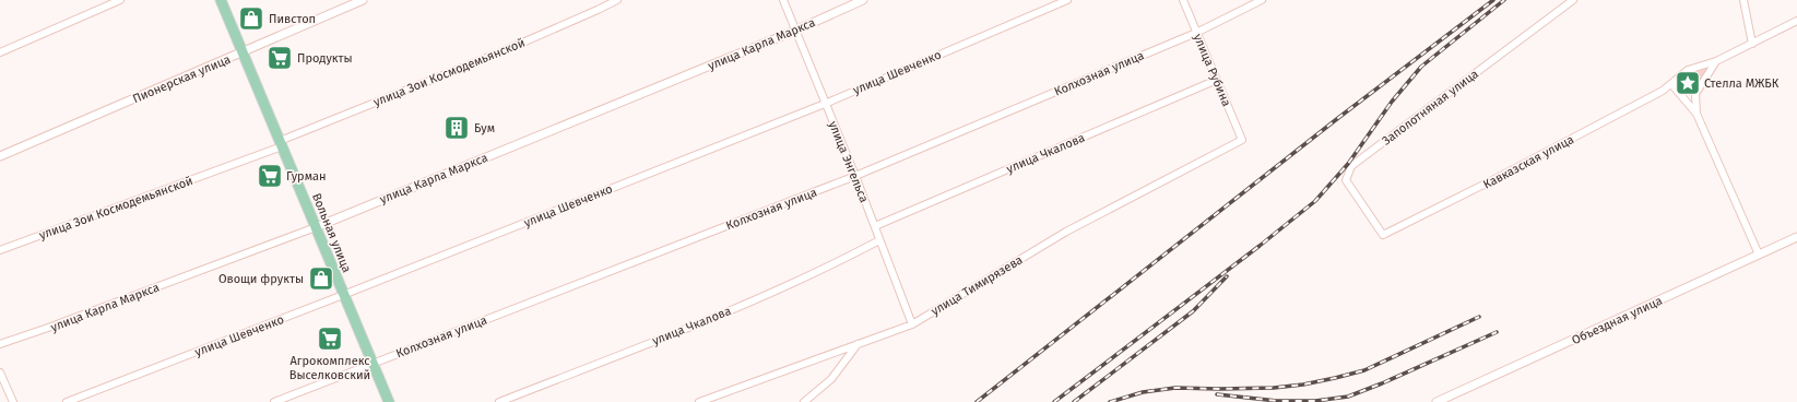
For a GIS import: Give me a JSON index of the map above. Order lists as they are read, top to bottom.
{
  "streets": {
    "main road": ["Вольная улица"],
    "street": [
      "улица Карла Маркса",
      "улица Рубина",
      "улица Зои Космодемьянской",
      "улица Шевченко",
      "Колхозная улица",
      "Пионерская улица",
      "Заполотняная улица",
      "улица Чкалова",
      "улица Энгельса",
      "Кавказская улица",
      "улица Тимирязева",
      "Объездная улица"
    ]
  },
  "crossings": [
    ["улица Карла Маркса", "улица Энгельса"],
    ["улица Карла Маркса", "Вольная улица"],
    ["улица Рубина", "Колхозная улица"],
    ["улица Рубина", "улица Чкалова"],
    ["улица Рубина", "улица Тимирязева"],
    ["улица Зои Космодемьянской", "Вольная улица"],
    ["улица Шевченко", "улица Энгельса"],
    ["улица Шевченко", "Вольная улица"],
    ["Колхозная улица", "улица Энгельса"],
    ["Колхозная улица", "Вольная улица"],
    ["Пионерская улица", "Вольная улица"],
    ["Заполотняная улица", "Кавказская улица"],
    ["улица Чкалова", "улица Энгельса"],
    ["улица Энгельса", "улица Тимирязева"]
  ],
  "places": {
    "shop": ["Пивстоп", "Овощи фрукты"],
    "supermarket": ["Продукты", "Гурман", "Агрокомплекс Выселковский"],
    "place": ["Стелла МЖБК"],
    "building": ["Бум"]
  }
}
